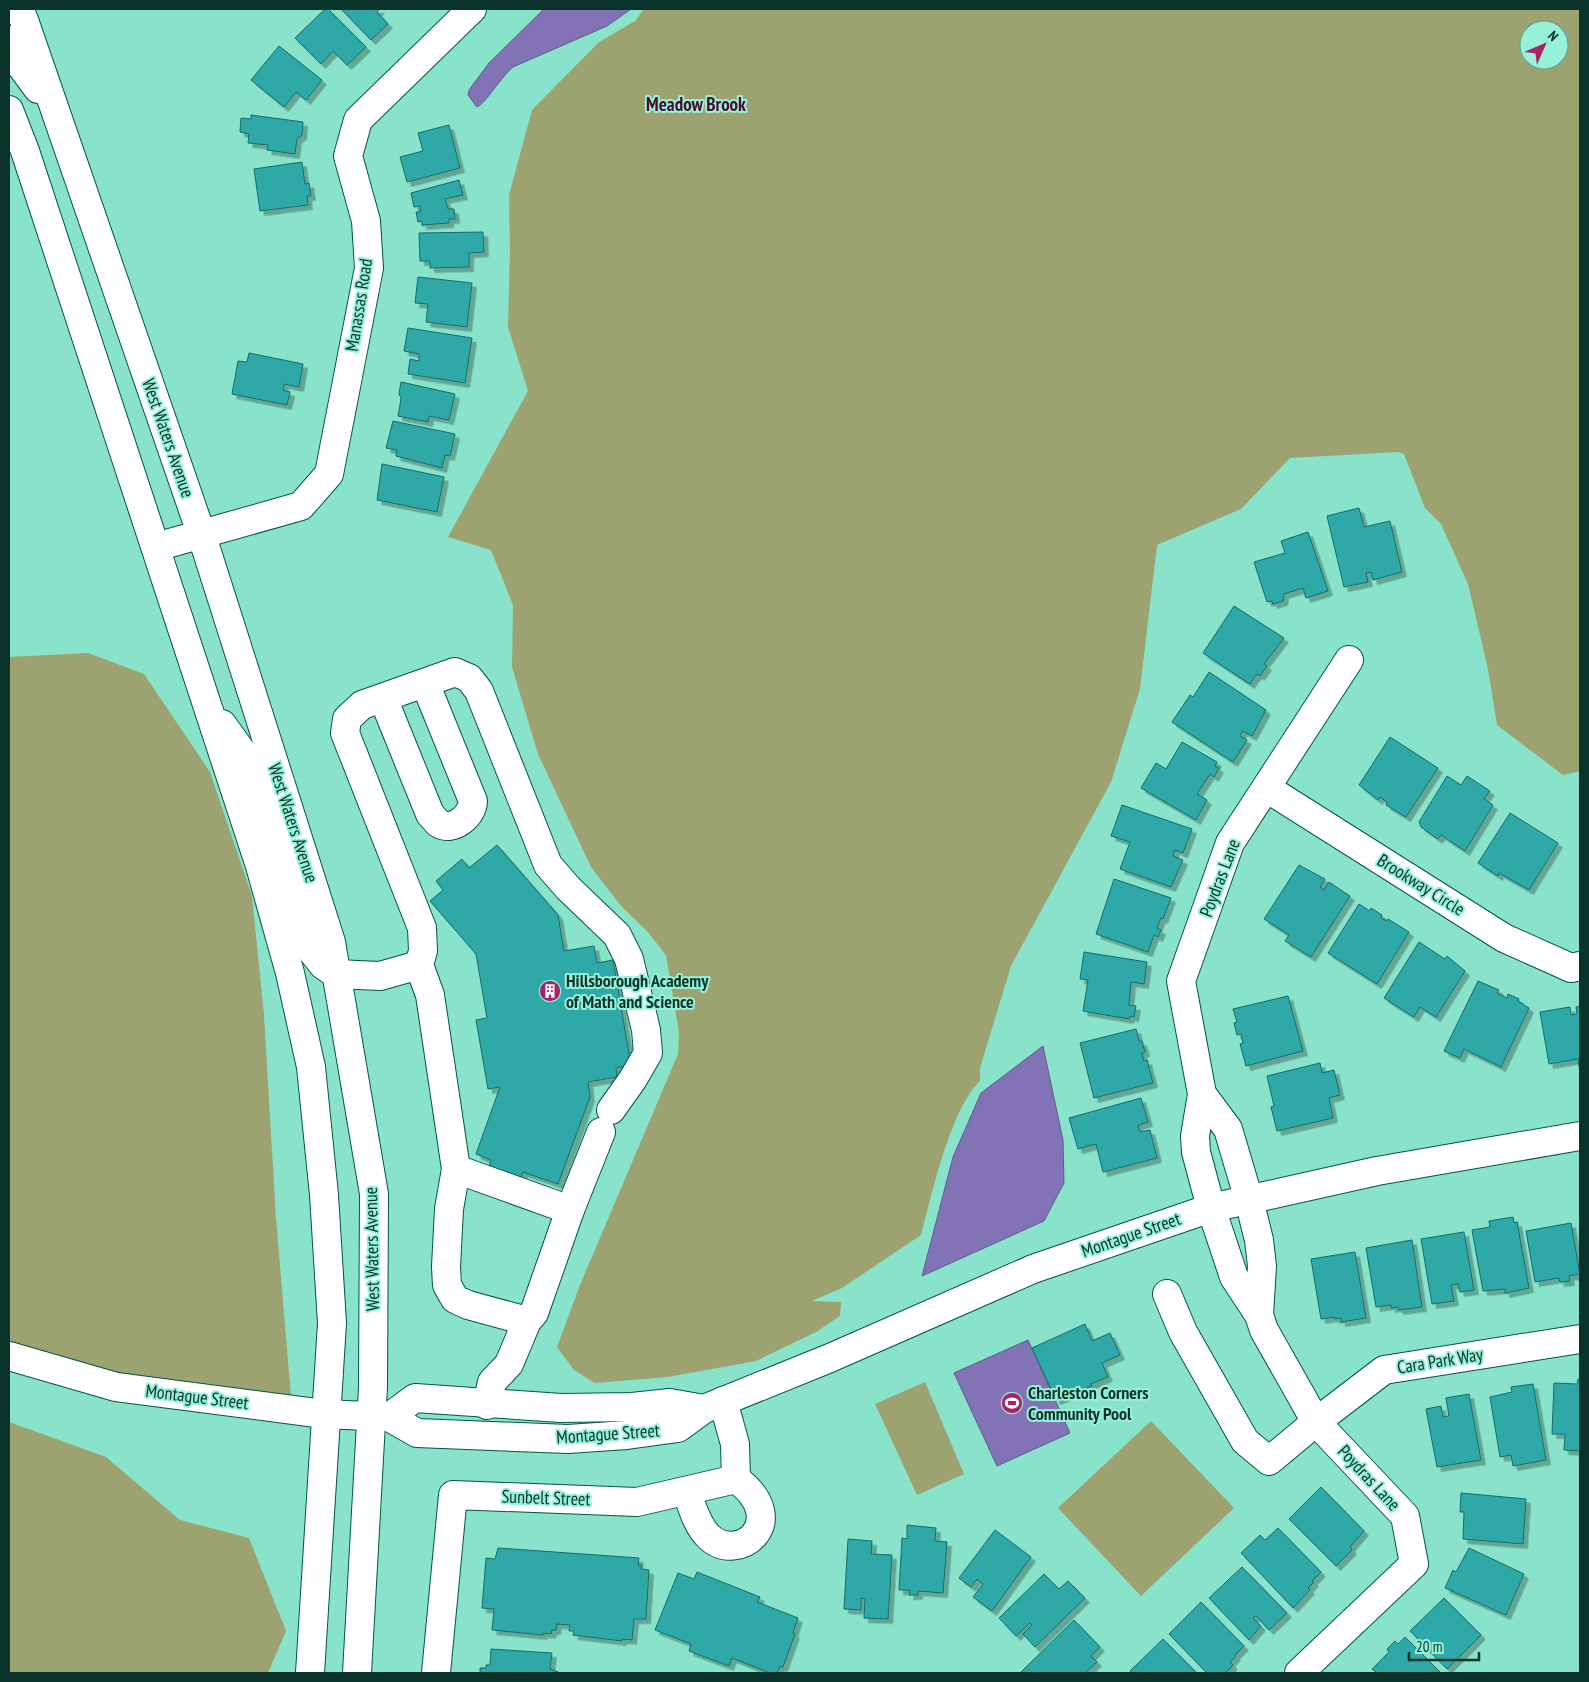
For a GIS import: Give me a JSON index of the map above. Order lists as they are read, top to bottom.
{
  "streets": {
    "street": [
      "Manassas Road",
      "West Waters Avenue",
      "Poydras Lane",
      "Brookway Circle",
      "Montague Street",
      "Cara Park Way",
      "Sunbelt Street"
    ]
  },
  "crossings": [
    ["Manassas Road", "West Waters Avenue"],
    ["West Waters Avenue", "Montague Street"],
    ["Poydras Lane", "Brookway Circle"],
    ["Poydras Lane", "Montague Street"],
    ["Poydras Lane", "Cara Park Way"]
  ],
  "districts": ["Meadow Brook"],
  "places": {
    "building": ["Hillsborough Academy of Math and Science"],
    "sports": ["Charleston Corners Community Pool"]
  },
  "scale_bar": "20 m",
  "north": "top right"
}
